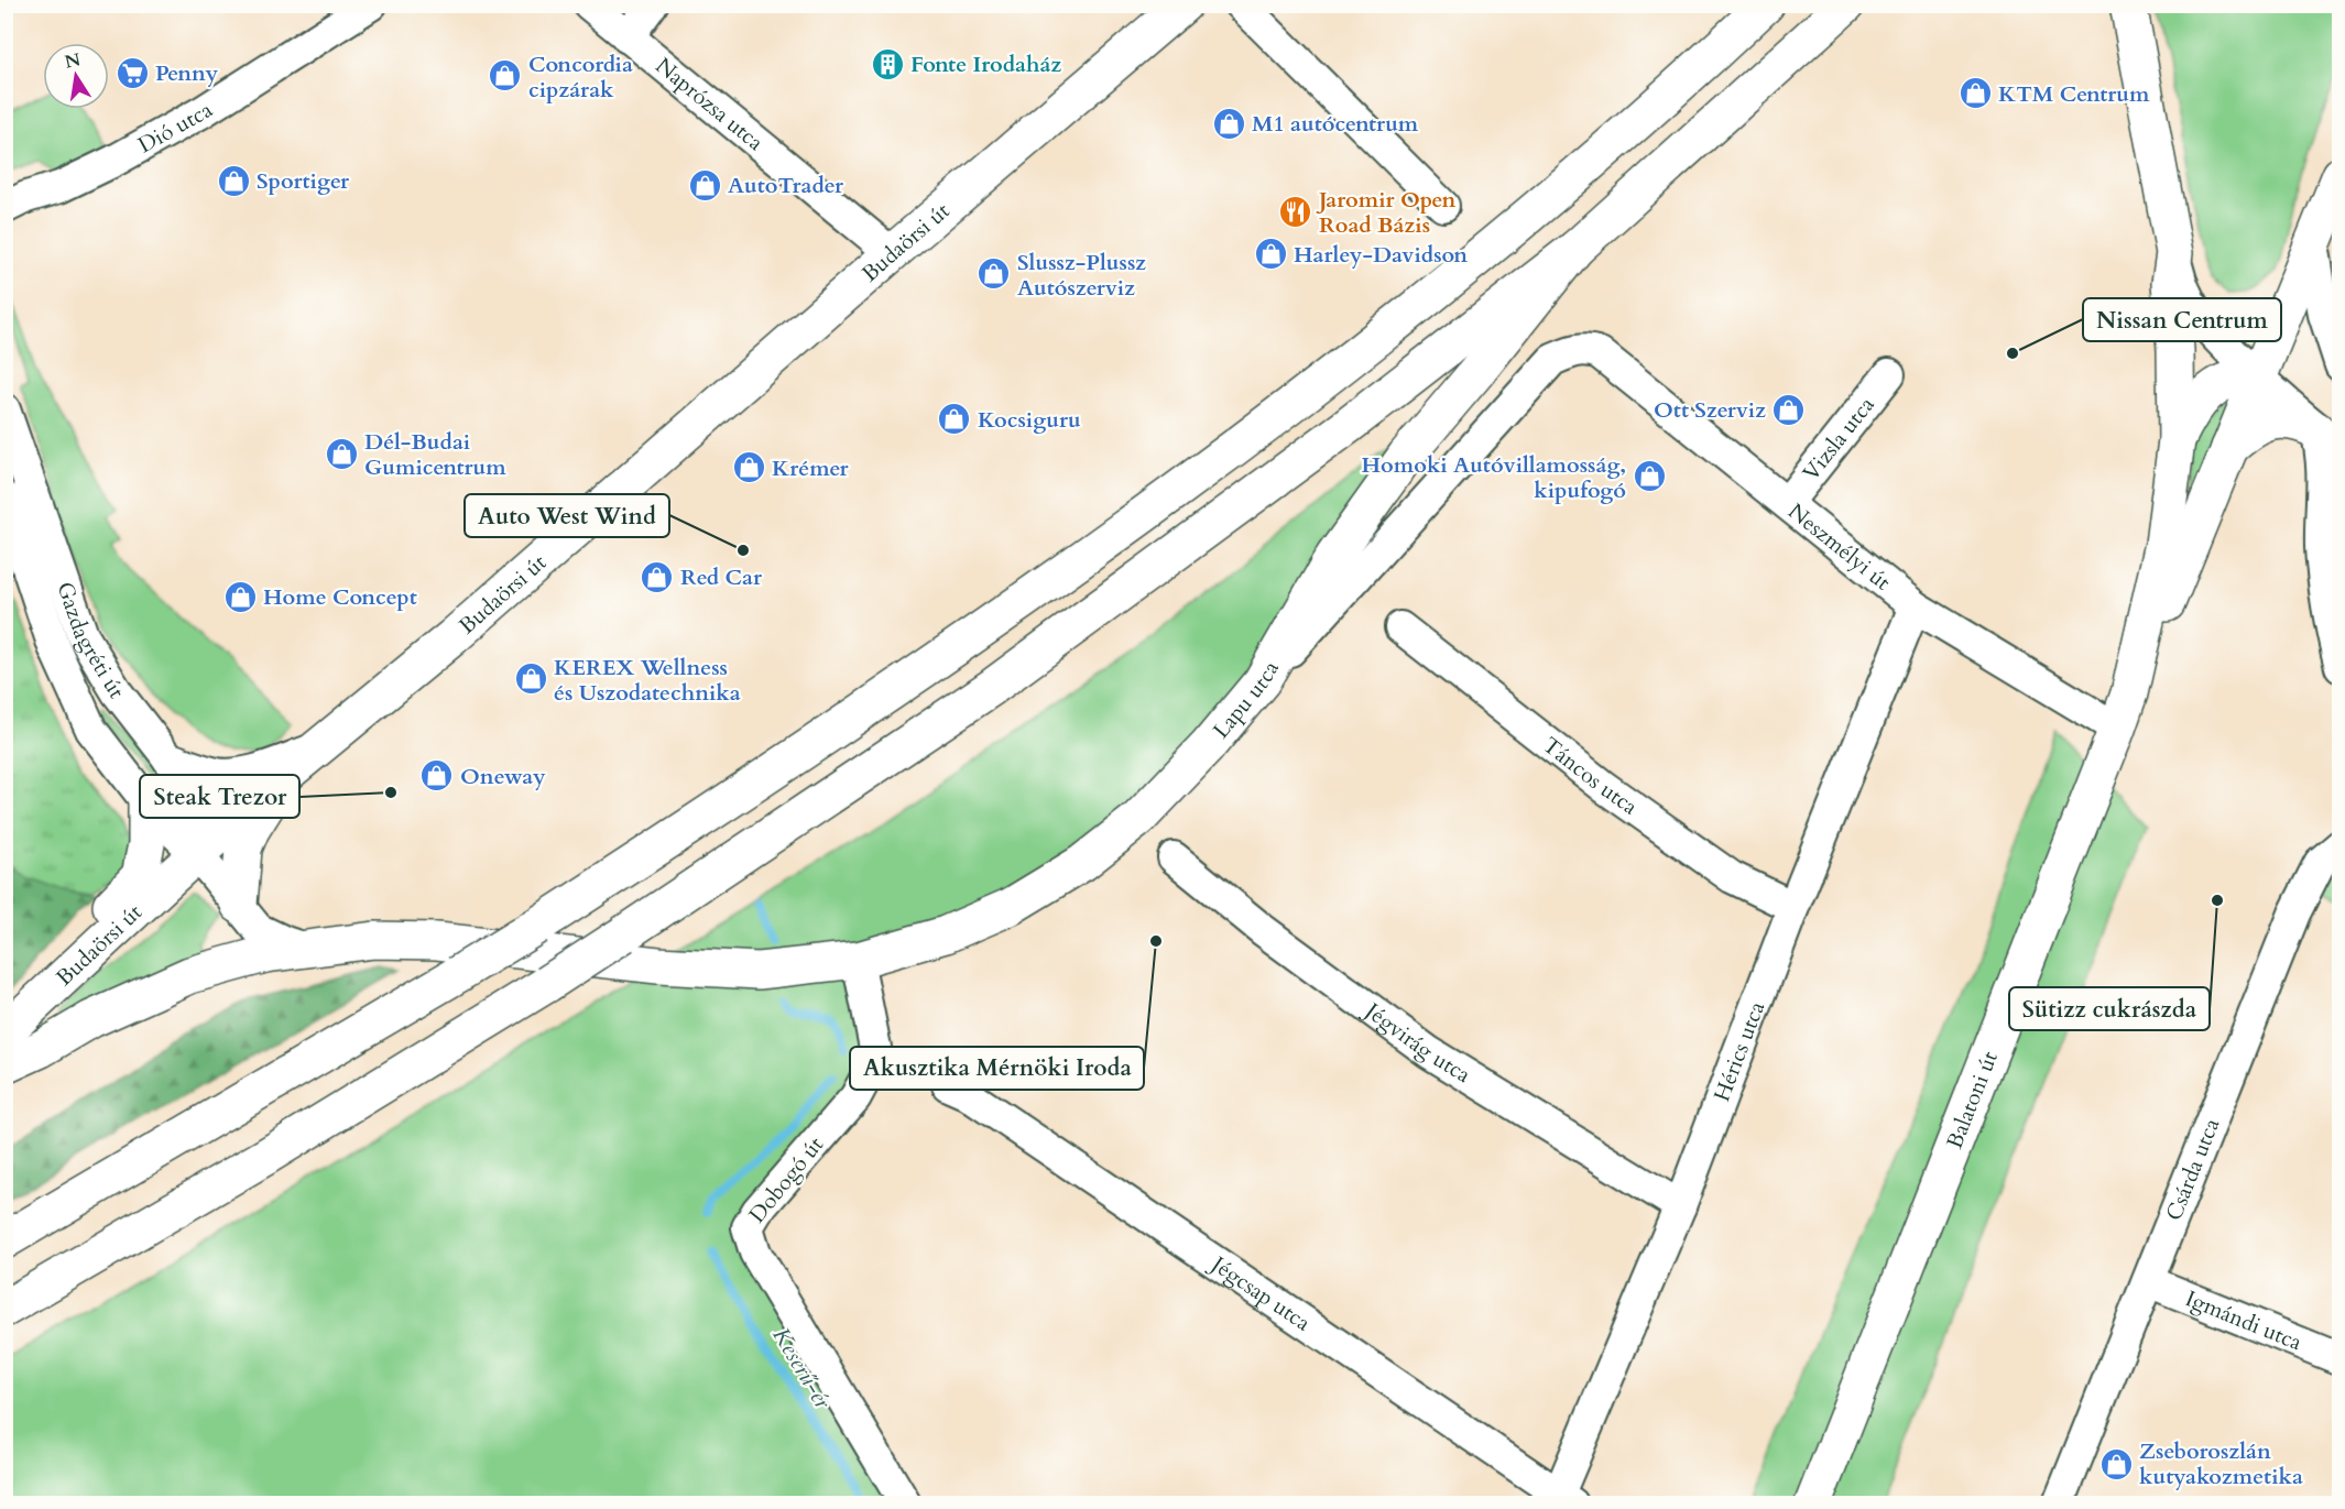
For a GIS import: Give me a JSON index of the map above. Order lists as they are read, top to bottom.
{
  "streets": {
    "main road": ["Budaörsi út", "Lapu utca", "Balatoni út"],
    "street": [
      "Naprózsa utca",
      "Dió utca",
      "Vizsla utca",
      "Neszmélyi út",
      "Gazdagréti út",
      "Táncos utca",
      "Jégvirág utca",
      "Hérics utca",
      "Csárda utca",
      "Dobogó út",
      "Jégcsap utca",
      "Igmándi utca"
    ]
  },
  "crossings": [
    ["Naprózsa utca", "Budaörsi út"],
    ["Budaörsi út", "Gazdagréti út"],
    ["Vizsla utca", "Neszmélyi út"],
    ["Neszmélyi út", "Lapu utca"],
    ["Neszmélyi út", "Hérics utca"],
    ["Neszmélyi út", "Balatoni út"],
    ["Gazdagréti út", "Lapu utca"],
    ["Lapu utca", "Dobogó út"],
    ["Táncos utca", "Hérics utca"],
    ["Jégvirág utca", "Hérics utca"],
    ["Hérics utca", "Jégcsap utca"],
    ["Csárda utca", "Igmándi utca"]
  ],
  "water": ["Keserű-ér"],
  "places": {
    "building": ["Fonte Irodaház"],
    "supermarket": ["Penny"],
    "shop": [
      "Concordia cipzárak",
      "KTM Centrum",
      "M1 autócentrum",
      "Sportiger",
      "AutoTrader",
      "Harley-Davidson",
      "Slussz-Plussz Autószerviz",
      "Ott Szerviz",
      "Kocsiguru",
      "Dél-Budai Gumicentrum",
      "Krémer",
      "Homoki Autóvillamosság, kipufogó",
      "Red Car",
      "Home Concept",
      "KEREX Wellness és Uszodatechnika",
      "Oneway",
      "Zseboroszlán kutyakozmetika"
    ],
    "restaurant": ["Jaromir Open Road Bázis"],
    "other": [
      "Nissan Centrum",
      "Auto West Wind",
      "Steak Trezor",
      "Sütizz cukrászda",
      "Akusztika Mérnöki Iroda"
    ]
  },
  "north": "top"
}
